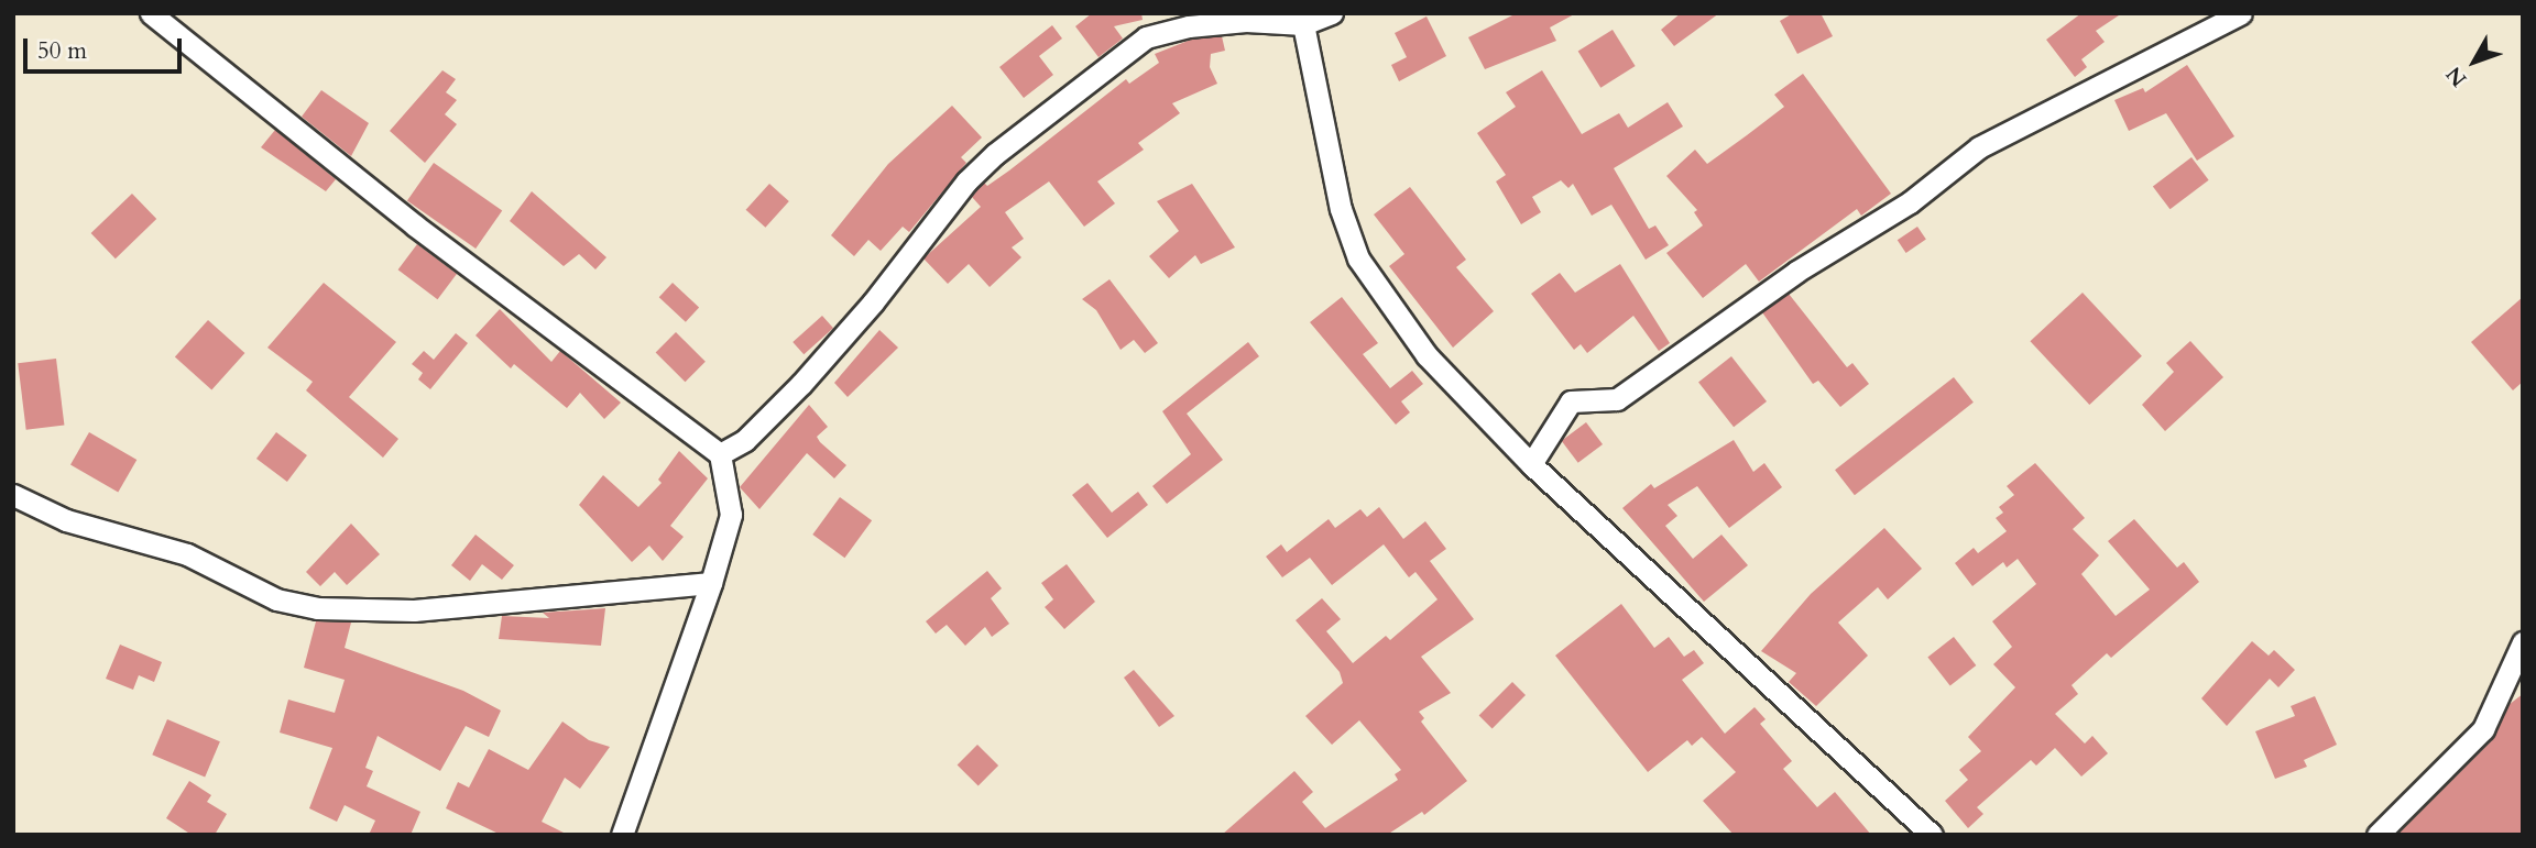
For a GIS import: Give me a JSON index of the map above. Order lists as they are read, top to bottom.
{
  "scale_bar": "50 m",
  "north": "bottom left"
}
